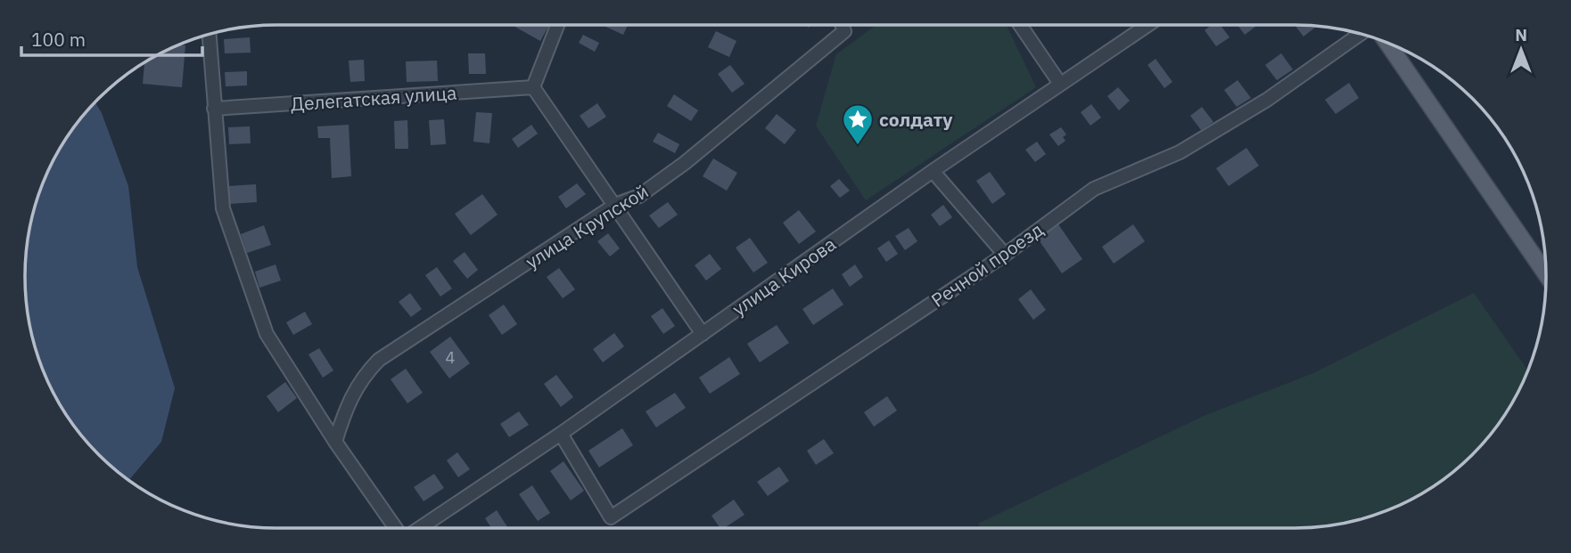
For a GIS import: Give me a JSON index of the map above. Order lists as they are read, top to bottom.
{
  "streets": {
    "street": [
      "Делегатская улица",
      "улица Крупской",
      "Речной проезд",
      "улица Кирова"
    ]
  },
  "crossings": [
    ["Речной проезд", "улица Кирова"]
  ],
  "places": {
    "place": ["солдату"]
  },
  "house_numbers": ["4"],
  "scale_bar": "100 m",
  "north": "top"
}
